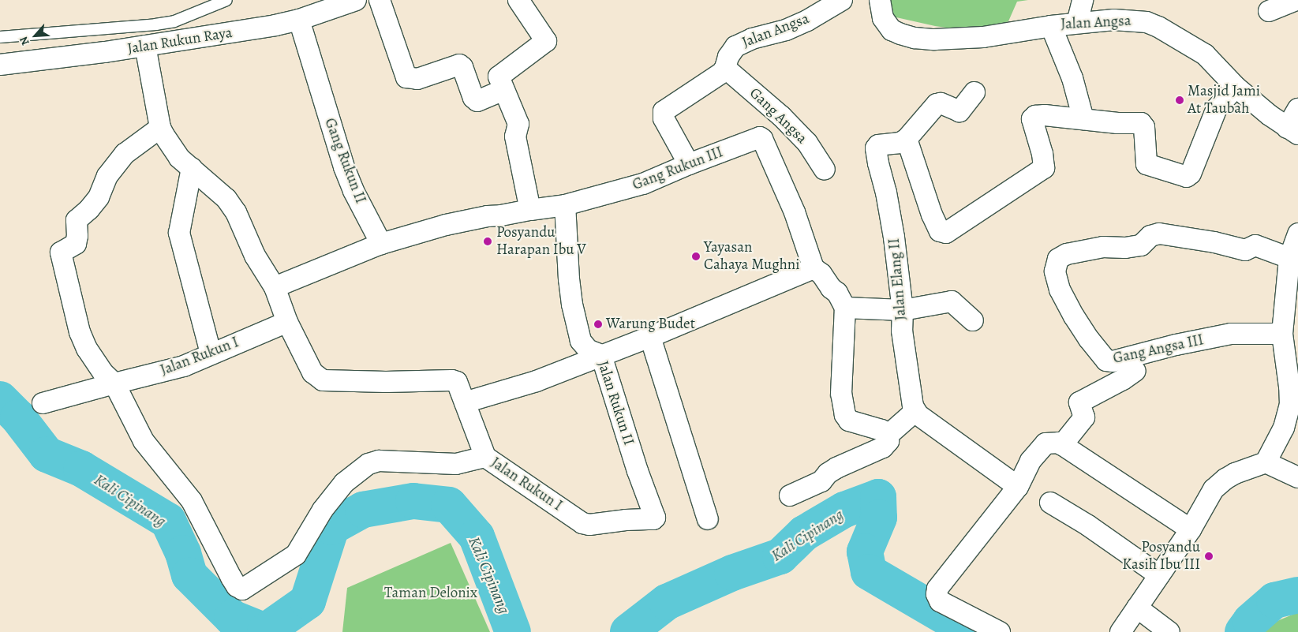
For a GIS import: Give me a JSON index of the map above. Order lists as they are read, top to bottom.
{
  "streets": {
    "street": [
      "Jalan Angsa",
      "Jalan Rukun Raya",
      "Gang Angsa",
      "Gang Rukun II",
      "Gang Rukun III",
      "Jalan Elang II",
      "Gang Angsa III",
      "Jalan Rukun I",
      "Jalan Rukun II"
    ]
  },
  "crossings": [
    ["Jalan Angsa", "Gang Angsa"],
    ["Jalan Rukun Raya", "Gang Rukun II"],
    ["Jalan Rukun Raya", "Jalan Rukun I"],
    ["Gang Rukun III", "Jalan Rukun II"],
    ["Jalan Rukun I", "Jalan Rukun II"]
  ],
  "water": ["Kali Cipinang"],
  "parks": ["Taman Delonix"],
  "places": [
    "Masjid Jami At Taubah",
    "Posyandu Harapan Ibu V",
    "Yayasan Cahaya Mughni",
    "Warung Budet",
    "Posyandu Kasih Ibu III"
  ],
  "north": "bottom left"
}
